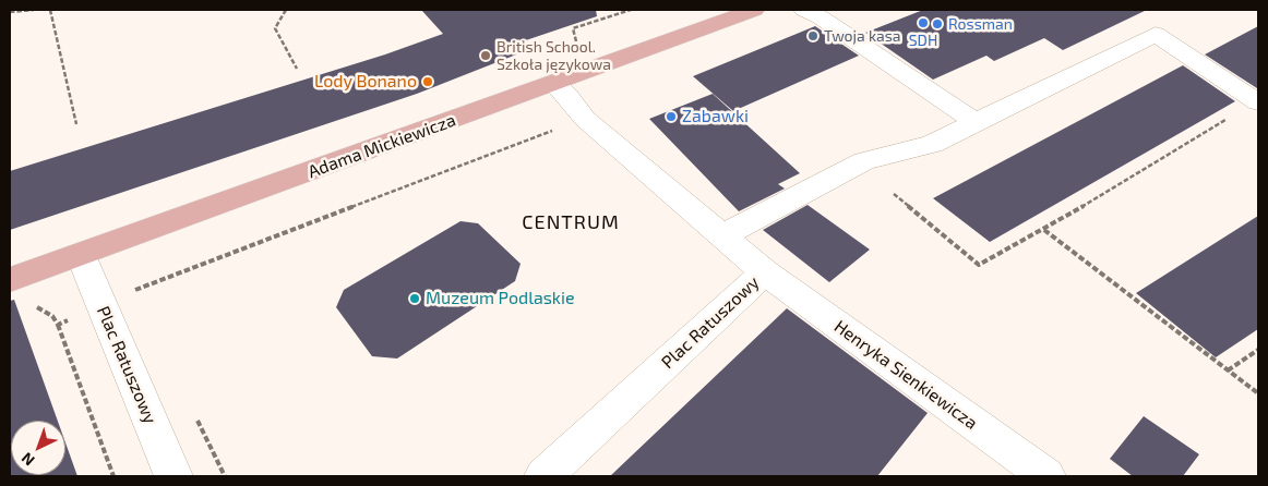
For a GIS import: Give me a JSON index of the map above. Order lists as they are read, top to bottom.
{
  "streets": {
    "main road": ["Adama Mickiewicza"],
    "street": ["Plac Ratuszowy", "Henryka Sienkiewicza"]
  },
  "crossings": [
    ["Adama Mickiewicza", "Plac Ratuszowy"],
    ["Plac Ratuszowy", "Henryka Sienkiewicza"]
  ],
  "districts": ["CENTRUM"],
  "places": [
    "SDH",
    "Rossman",
    "Twoja kasa",
    "British School. Szkoła językowa",
    "Lody Bonano",
    "Zabawki",
    "Muzeum Podlaskie"
  ],
  "north": "bottom left"
}
